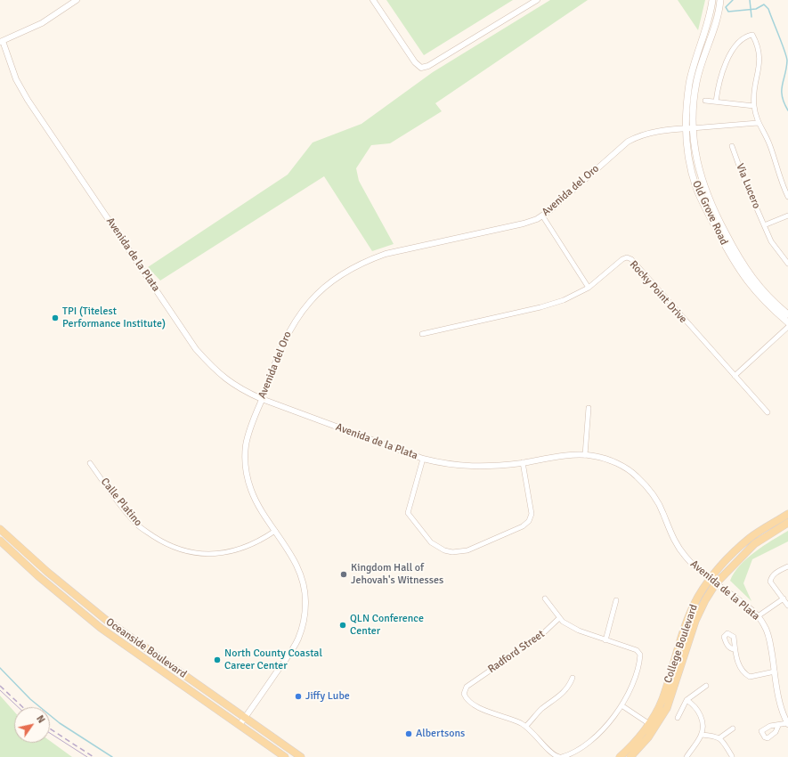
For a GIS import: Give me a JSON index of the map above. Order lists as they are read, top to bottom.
{
  "streets": {
    "main road": ["Old Grove Road", "College Boulevard", "Oceanside Boulevard"],
    "street": [
      "Via Lucero",
      "Avenida del Oro",
      "Avenida de la Plata",
      "Rocky Point Drive",
      "Calle Platino",
      "Radford Street"
    ]
  },
  "crossings": [
    ["Avenida del Oro", "Old Grove Road"],
    ["Avenida del Oro", "Avenida de la Plata"],
    ["Avenida del Oro", "Calle Platino"],
    ["Avenida del Oro", "Oceanside Boulevard"],
    ["Avenida de la Plata", "College Boulevard"]
  ],
  "places": [
    "TPI (Titelest Performance Institute)",
    "Kingdom Hall of Jehovah's Witnesses",
    "QLN Conference Center",
    "North County Coastal Career Center",
    "Jiffy Lube",
    "Albertsons"
  ],
  "north": "top right"
}
